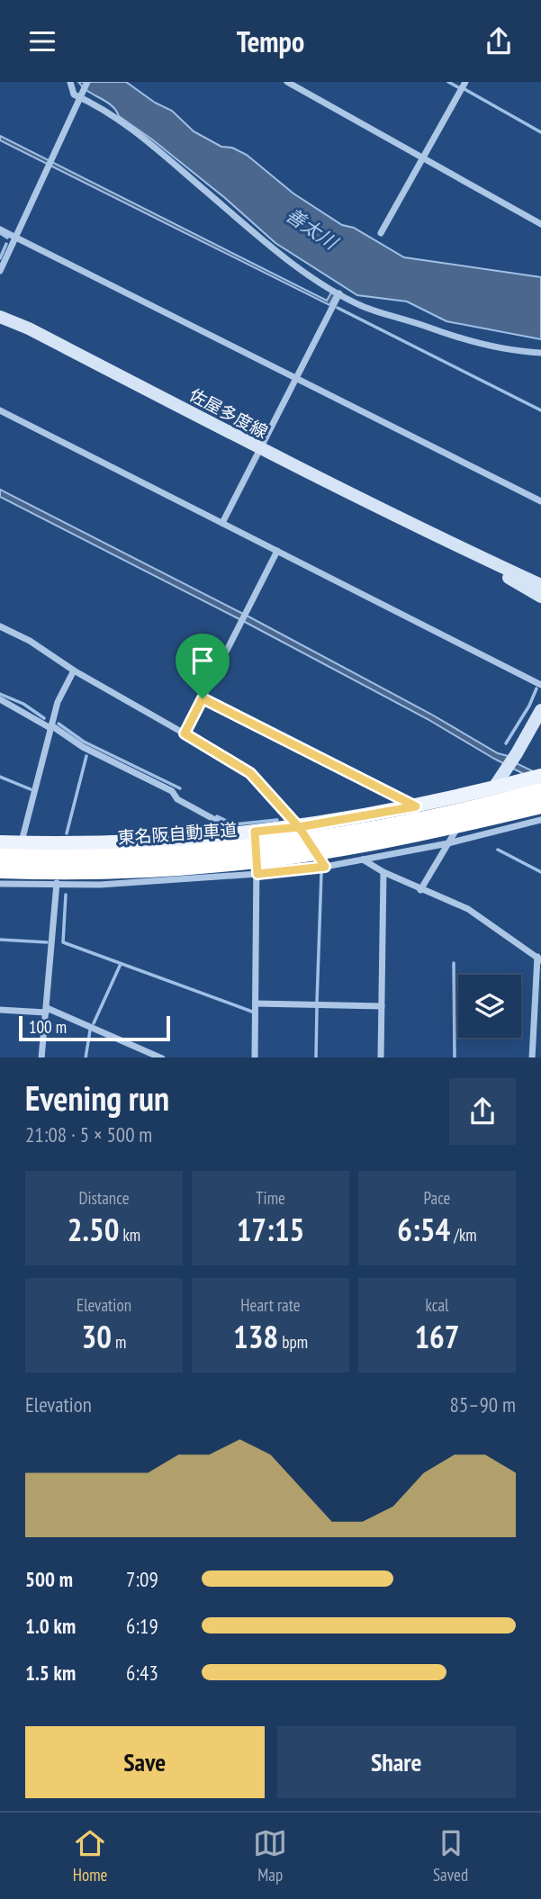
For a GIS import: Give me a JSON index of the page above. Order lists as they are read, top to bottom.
{
  "streets": {
    "highway": ["東名阪自動車道"],
    "main road": ["佐屋多度線"]
  },
  "water": ["善太川"],
  "scale_bar": "100 m",
  "page": {
    "header": "Tempo",
    "scale": "100 m",
    "heading": ["Evening run", "21:08 · 5 × 500 m"],
    "stats": [
      ["Distance", "2.50 km"],
      ["Time", "17:15"],
      ["Pace", "6:54 /km"],
      ["Elevation", "30 m"],
      ["Heart rate", "138 bpm"],
      ["kcal", "167"]
    ],
    "chart": ["Elevation", "85–90 m"],
    "list": [
      {
        "name": "500 m",
        "note": "7:09"
      },
      {
        "name": "1.0 km",
        "note": "6:19"
      },
      {
        "name": "1.5 km",
        "note": "6:43"
      }
    ],
    "buttons": ["Save", "Share"],
    "tabs": ["Home", "Map", "Saved"]
  }
}
